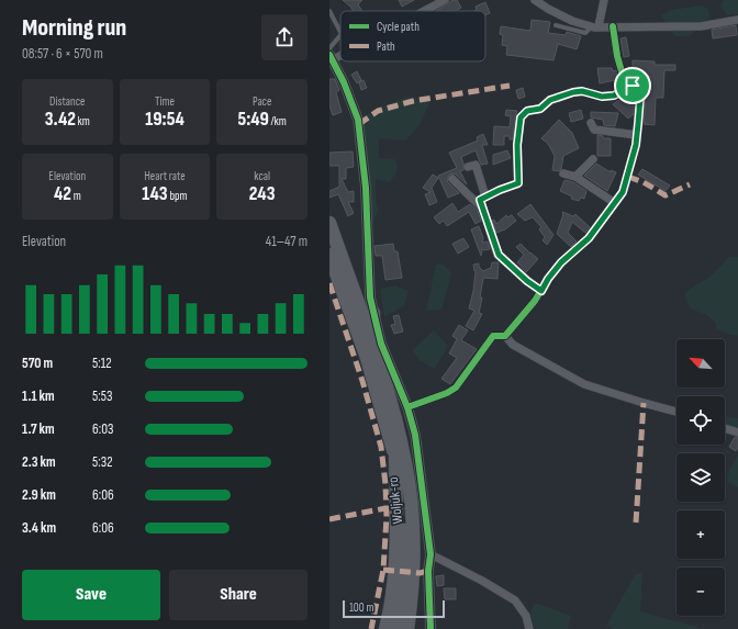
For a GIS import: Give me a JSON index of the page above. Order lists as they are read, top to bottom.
{
  "streets": {
    "main road": ["Woljuk-ro"]
  },
  "legend": ["Cycle path", "Path"],
  "scale_bar": "100 m",
  "north": "top left",
  "page": {
    "heading": ["Morning run", "08:57 · 6 × 570 m"],
    "stats": [
      ["Distance", "3.42 km"],
      ["Time", "19:54"],
      ["Pace", "5:49 /km"],
      ["Elevation", "42 m"],
      ["Heart rate", "143 bpm"],
      ["kcal", "243"]
    ],
    "chart": ["Elevation", "41–47 m"],
    "map_buttons": ["+", "−"],
    "list": [
      {
        "name": "570 m",
        "note": "5:12"
      },
      {
        "name": "1.1 km",
        "note": "5:53"
      },
      {
        "name": "1.7 km",
        "note": "6:03"
      },
      {
        "name": "2.3 km",
        "note": "5:32"
      },
      {
        "name": "2.9 km",
        "note": "6:06"
      },
      {
        "name": "3.4 km",
        "note": "6:06"
      }
    ],
    "buttons": ["Save", "Share"],
    "scale": "100 m"
  }
}
